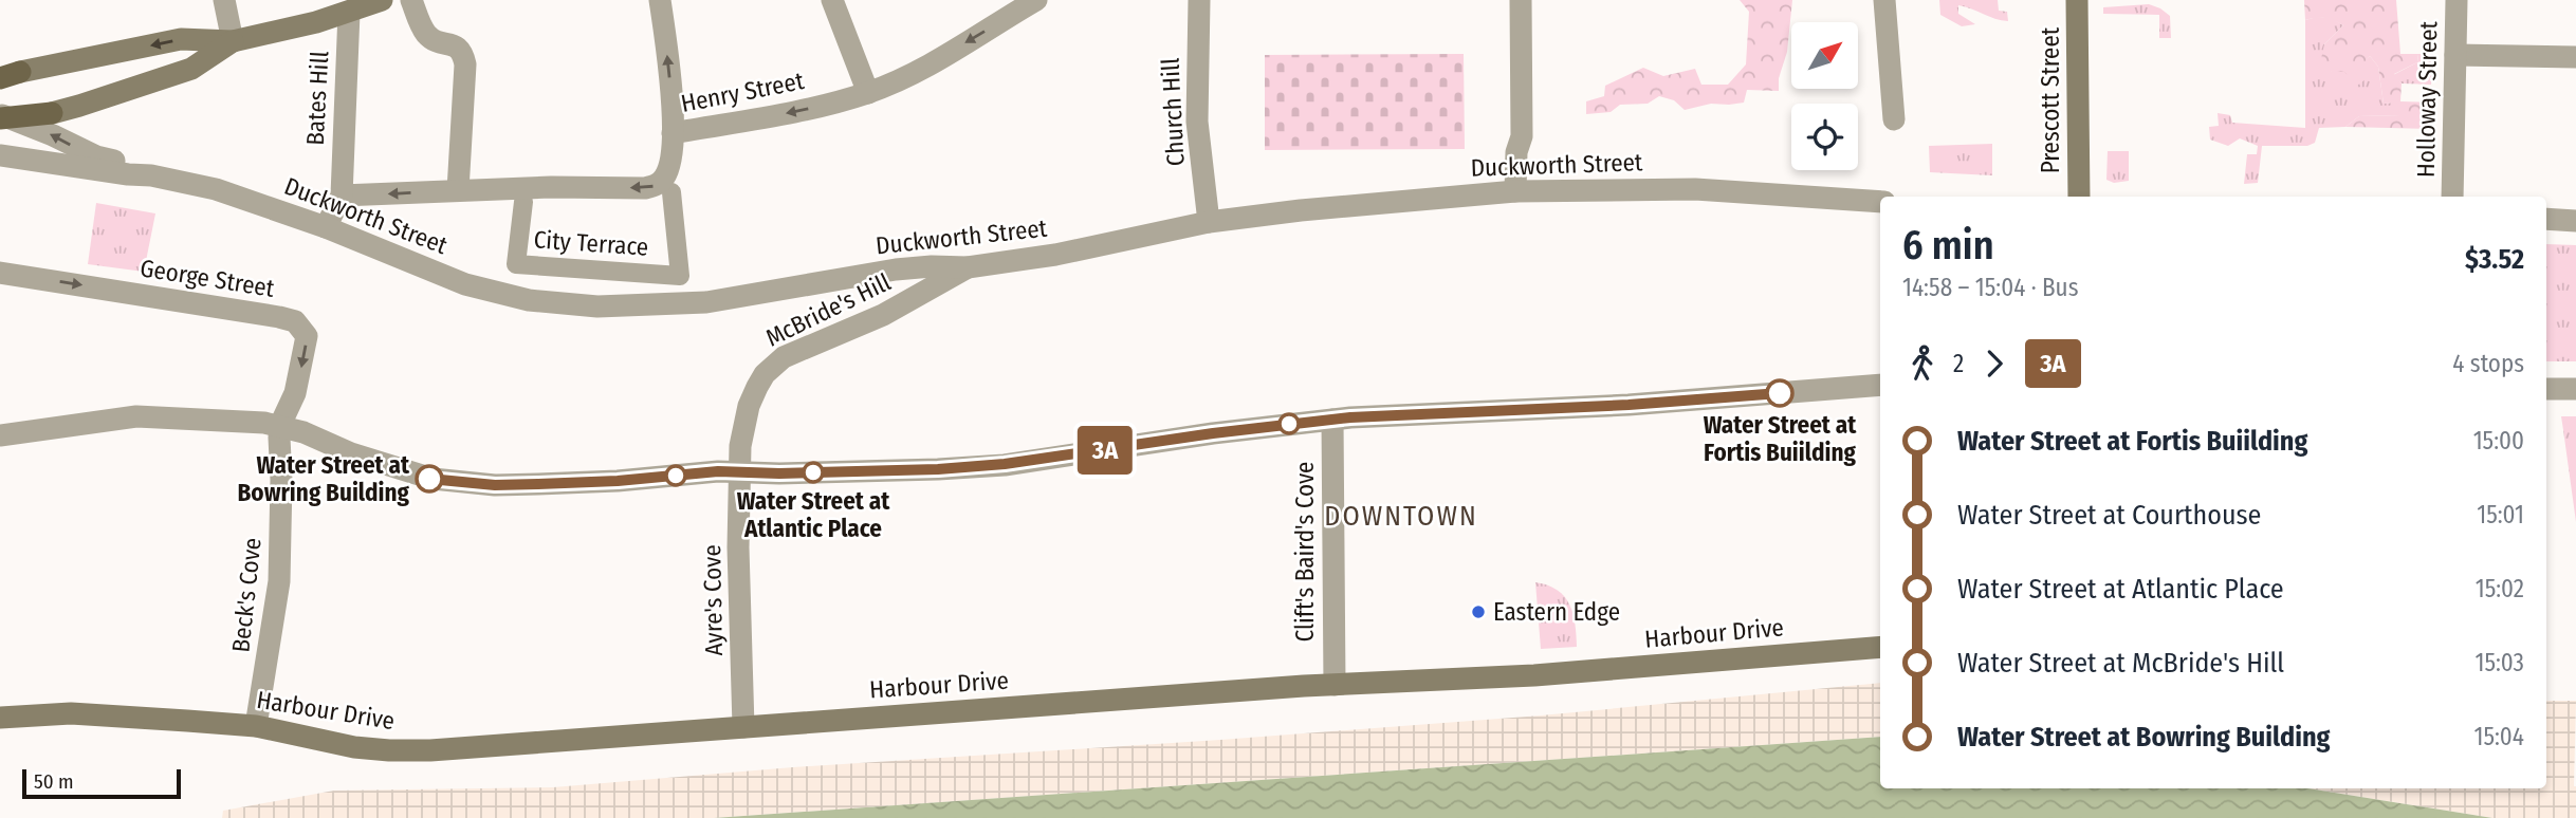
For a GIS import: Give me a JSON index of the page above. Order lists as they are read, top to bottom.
{
  "streets": {
    "main road": ["Prescott Street", "Harbour Drive"],
    "street": [
      "Henry Street",
      "Bates Hill",
      "Holloway Street",
      "Church Hill",
      "Duckworth Street",
      "City Terrace",
      "George Street",
      "McBride's Hill",
      "Clift's Baird's Cove",
      "Beck's Cove",
      "Ayre's Cove"
    ]
  },
  "crossings": [
    ["Henry Street", "Bates Hill"],
    ["Bates Hill", "Duckworth Street"],
    ["Church Hill", "Duckworth Street"],
    ["Duckworth Street", "McBride's Hill"],
    ["George Street", "Beck's Cove"],
    ["McBride's Hill", "Ayre's Cove"],
    ["Clift's Baird's Cove", "Harbour Drive"],
    ["Beck's Cove", "Harbour Drive"],
    ["Ayre's Cove", "Harbour Drive"]
  ],
  "one_way": ["Henry Street"],
  "districts": ["DOWNTOWN"],
  "places": [
    "Water Street at Fortis Buiilding",
    "Water Street at Atlantic Place",
    "Water Street at Bowring Building",
    "Eastern Edge"
  ],
  "lines": ["bus line 3A"],
  "scale_bar": "50 m",
  "north": "top right",
  "page": {
    "on_map": "3A",
    "heading": ["6 min", "14:58 – 15:04 · Bus", "$3.52"],
    "legs": ["2", "3A", "4 stops"],
    "list": [
      {
        "name": "Water Street at Fortis Buiilding",
        "value": "15:00"
      },
      {
        "name": "Water Street at Courthouse",
        "value": "15:01"
      },
      {
        "name": "Water Street at Atlantic Place",
        "value": "15:02"
      },
      {
        "name": "Water Street at McBride's Hill",
        "value": "15:03"
      },
      {
        "name": "Water Street at Bowring Building",
        "value": "15:04"
      }
    ],
    "scale": "50 m"
  }
}
